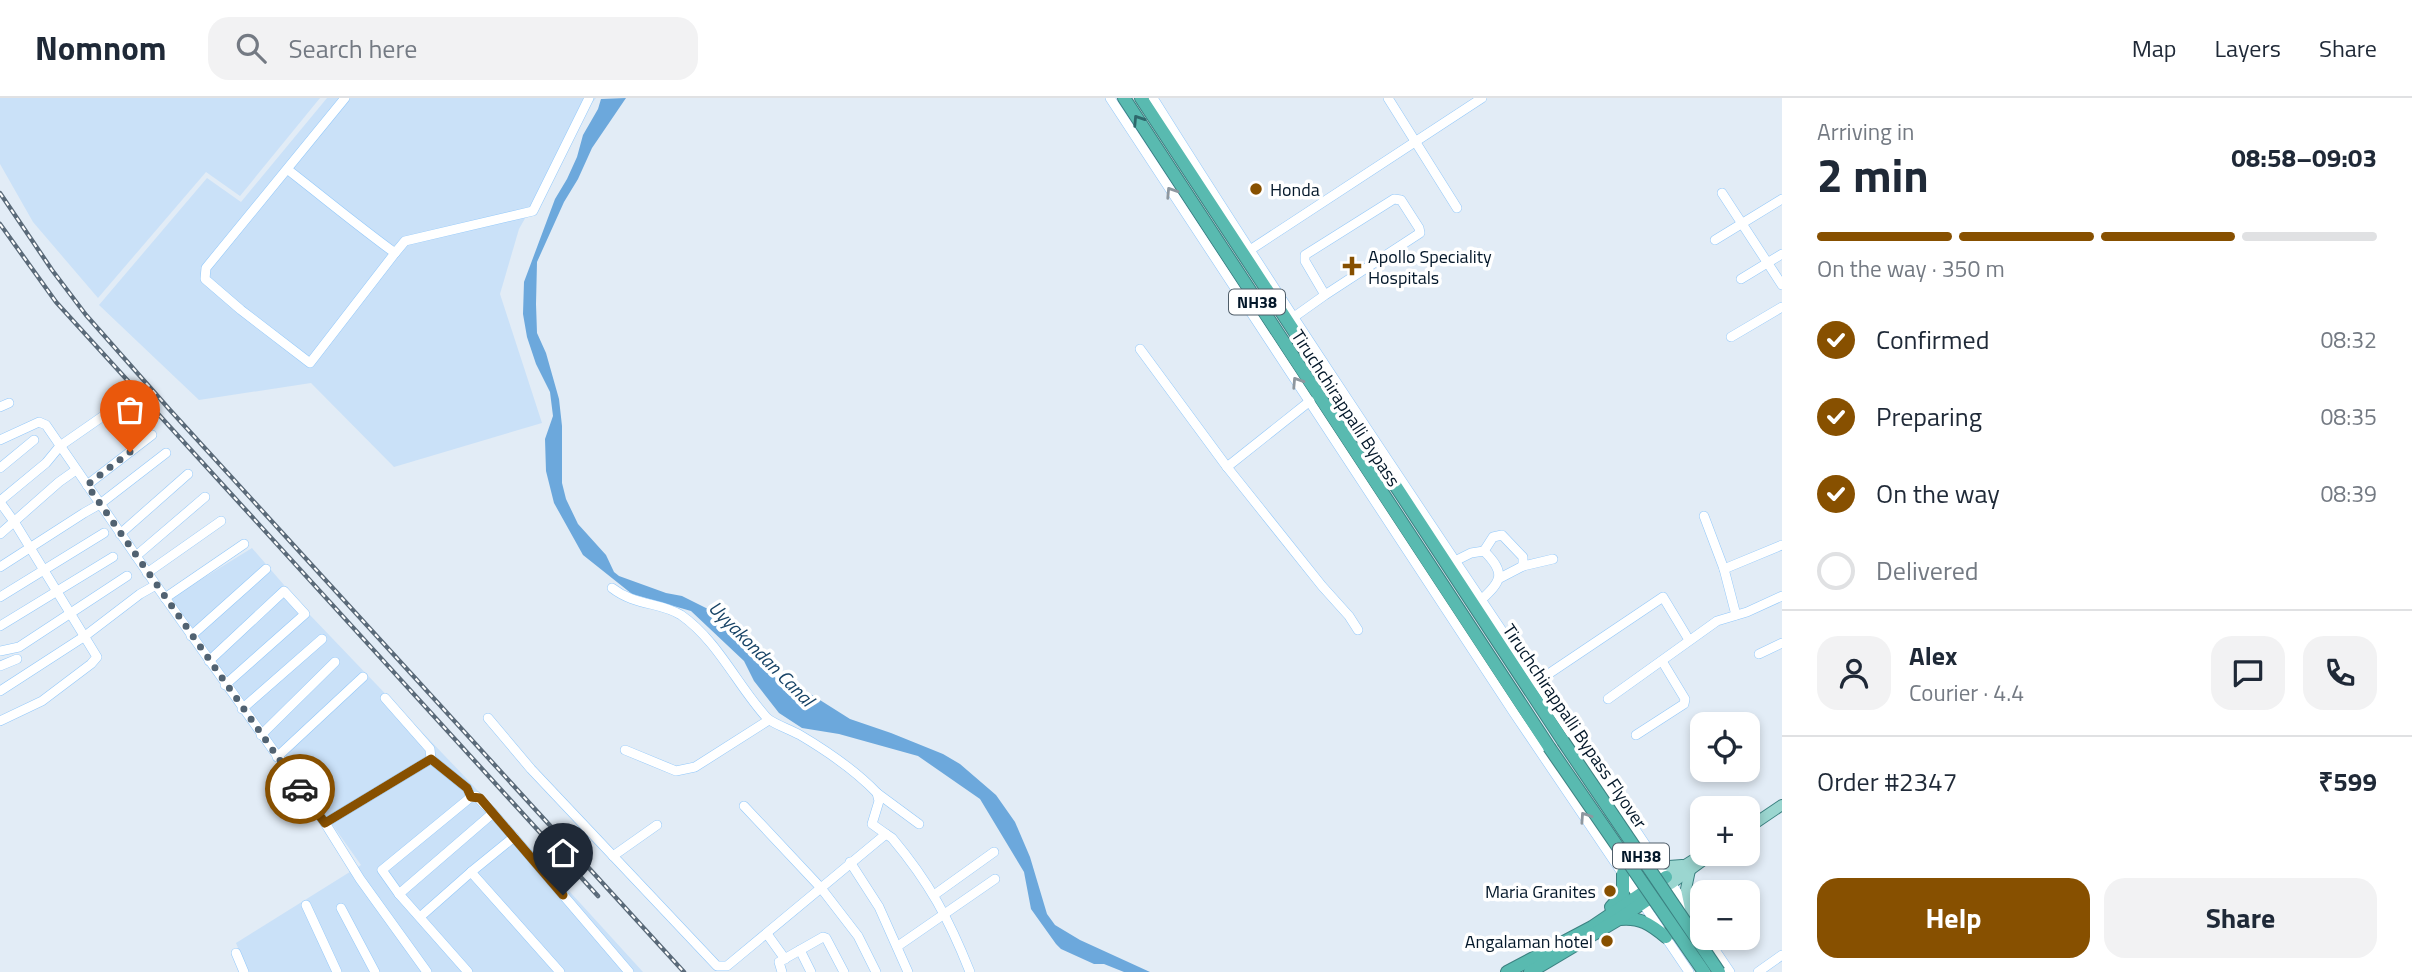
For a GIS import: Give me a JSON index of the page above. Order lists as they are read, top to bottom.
{
  "streets": {
    "highway": ["NH38", "Tiruchchirappalli Bypass", "Tiruchchirappalli Bypass Flyover"]
  },
  "crossings": [
    ["Tiruchchirappalli Bypass", "Tiruchchirappalli Bypass Flyover"]
  ],
  "water": ["Uyyakondan Canal"],
  "places": {
    "other": ["Honda", "Maria Granites", "Angalaman hotel"],
    "health": ["Apollo Speciality Hospitals"]
  },
  "page": {
    "header": "Nomnom",
    "search": "Search here",
    "nav": ["Map", "Layers", "Share"],
    "heading": ["2 min", "Arriving in", "08:58–09:03"],
    "panel": [
      "Alex",
      "Courier · 4.4",
      "Order #2347",
      "₹599"
    ],
    "bar": "On the way · 350 m",
    "list": [
      ["Confirmed", "08:32"],
      ["Preparing", "08:35"],
      ["On the way", "08:39"],
      "Delivered"
    ],
    "map_buttons": ["+", "−"],
    "buttons": ["Help", "Share"]
  }
}
